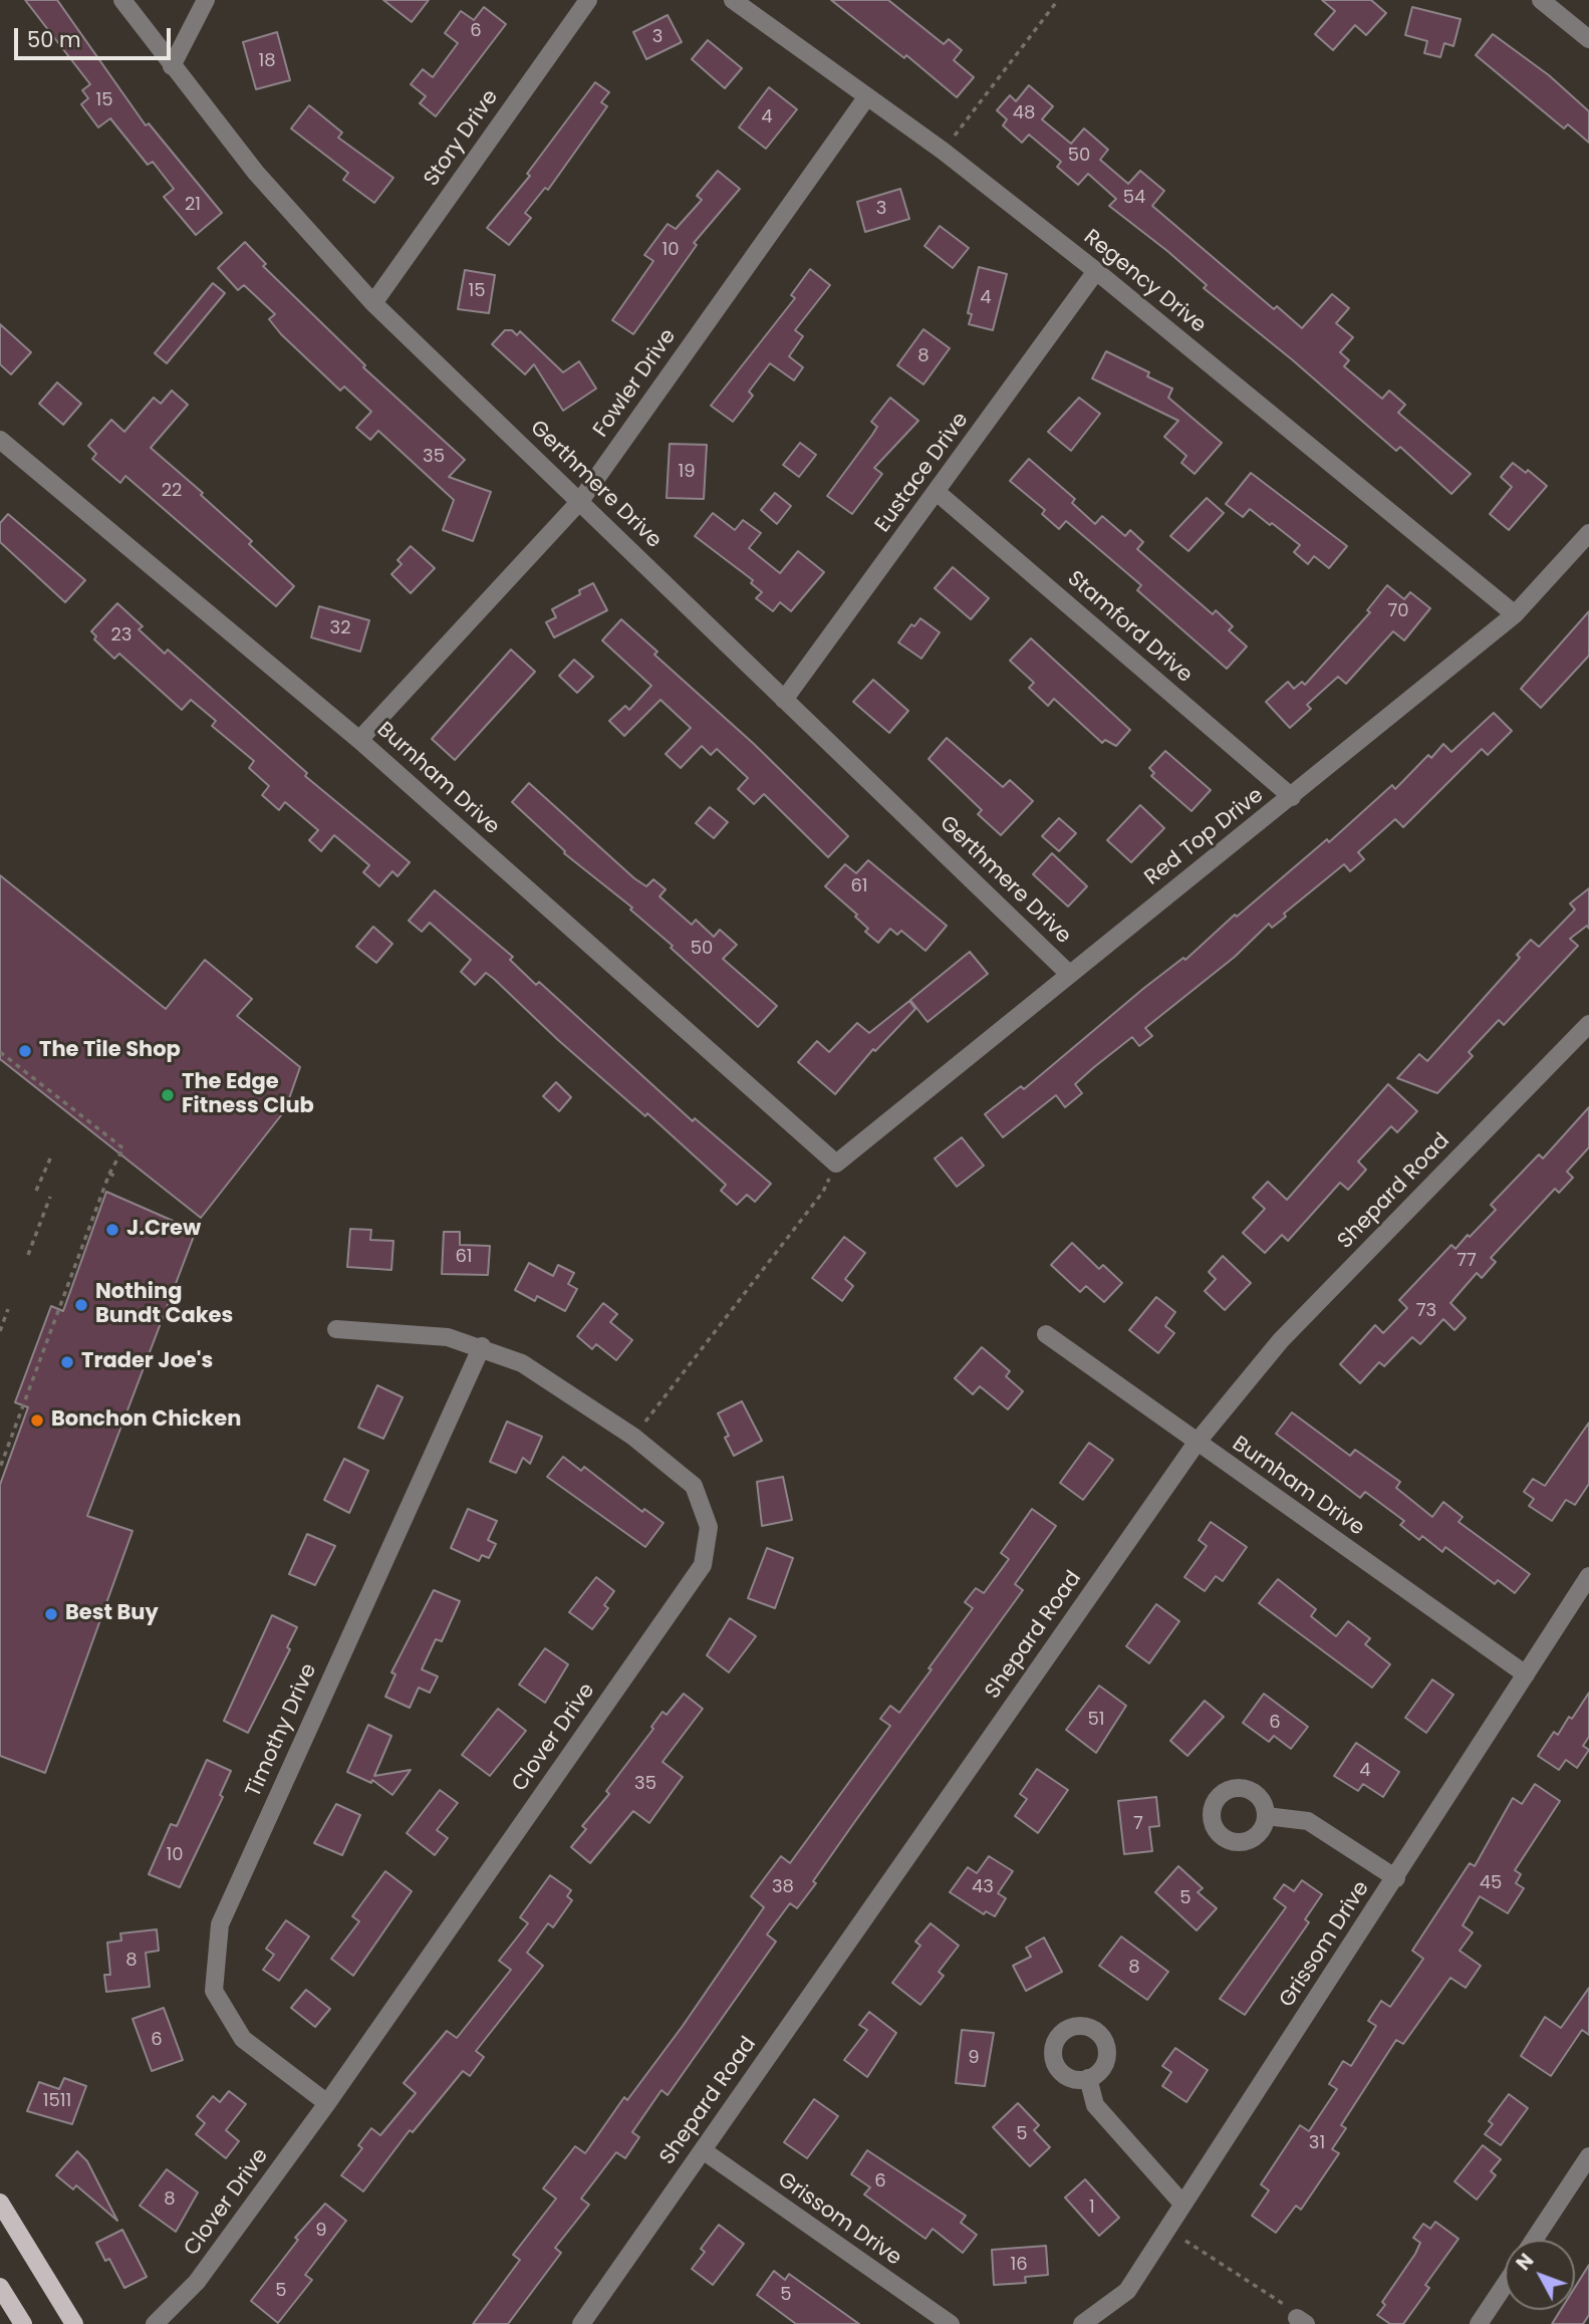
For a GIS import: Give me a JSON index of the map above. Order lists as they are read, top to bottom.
{
  "streets": {
    "street": [
      "Story Drive",
      "Regency Drive",
      "Fowler Drive",
      "Eustace Drive",
      "Gerthmere Drive",
      "Stamford Drive",
      "Burnham Drive",
      "Red Top Drive",
      "Shepard Road",
      "Timothy Drive",
      "Clover Drive",
      "Grissom Drive"
    ]
  },
  "crossings": [
    ["Story Drive", "Gerthmere Drive"],
    ["Regency Drive", "Fowler Drive"],
    ["Regency Drive", "Eustace Drive"],
    ["Regency Drive", "Red Top Drive"],
    ["Fowler Drive", "Gerthmere Drive"],
    ["Fowler Drive", "Burnham Drive"],
    ["Eustace Drive", "Gerthmere Drive"],
    ["Eustace Drive", "Stamford Drive"],
    ["Gerthmere Drive", "Red Top Drive"],
    ["Stamford Drive", "Red Top Drive"],
    ["Burnham Drive", "Red Top Drive"],
    ["Burnham Drive", "Shepard Road"],
    ["Burnham Drive", "Grissom Drive"],
    ["Shepard Road", "Grissom Drive"],
    ["Timothy Drive", "Clover Drive"]
  ],
  "places": [
    "The Tile Shop",
    "The Edge Fitness Club",
    "J.Crew",
    "Nothing Bundt Cakes",
    "Trader Joe's",
    "Bonchon Chicken",
    "Best Buy"
  ],
  "house_numbers": [
    "6",
    "3",
    "18",
    "15",
    "48",
    "4",
    "50",
    "54",
    "21",
    "3",
    "10",
    "15",
    "4",
    "8",
    "35",
    "19",
    "22",
    "70",
    "32",
    "23",
    "61",
    "50",
    "61",
    "77",
    "73",
    "51",
    "6",
    "4",
    "35",
    "7",
    "10",
    "45",
    "38",
    "43",
    "5",
    "8",
    "8",
    "6",
    "9",
    "1511",
    "5",
    "31",
    "6",
    "8",
    "1",
    "9",
    "16",
    "5",
    "5"
  ],
  "scale_bar": "50 m",
  "north": "top left"
}
